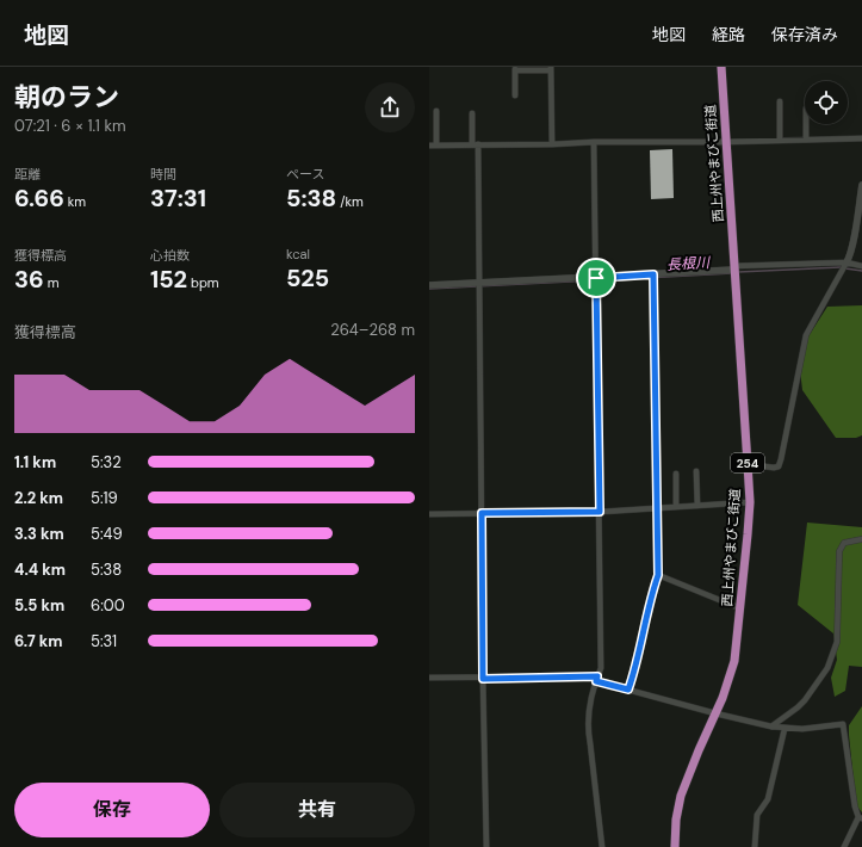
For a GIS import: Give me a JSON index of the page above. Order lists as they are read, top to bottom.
{
  "streets": {
    "highway": ["西上州やまびこ街道", "254"]
  },
  "water": ["長根川"],
  "page": {
    "header": "地図",
    "nav": ["地図", "経路", "保存済み"],
    "heading": ["朝のラン", "07:21 · 6 × 1.1 km"],
    "stats": [
      ["距離", "6.66 km"],
      ["時間", "37:31"],
      ["ペース", "5:38 /km"],
      ["獲得標高", "36 m"],
      ["心拍数", "152 bpm"],
      ["kcal", "525"]
    ],
    "chart": ["獲得標高", "264–268 m"],
    "list": [
      {
        "name": "1.1 km",
        "note": "5:32"
      },
      {
        "name": "2.2 km",
        "note": "5:19"
      },
      {
        "name": "3.3 km",
        "note": "5:49"
      },
      {
        "name": "4.4 km",
        "note": "5:38"
      },
      {
        "name": "5.5 km",
        "note": "6:00"
      },
      {
        "name": "6.7 km",
        "note": "5:31"
      }
    ],
    "buttons": ["保存", "共有"]
  }
}
